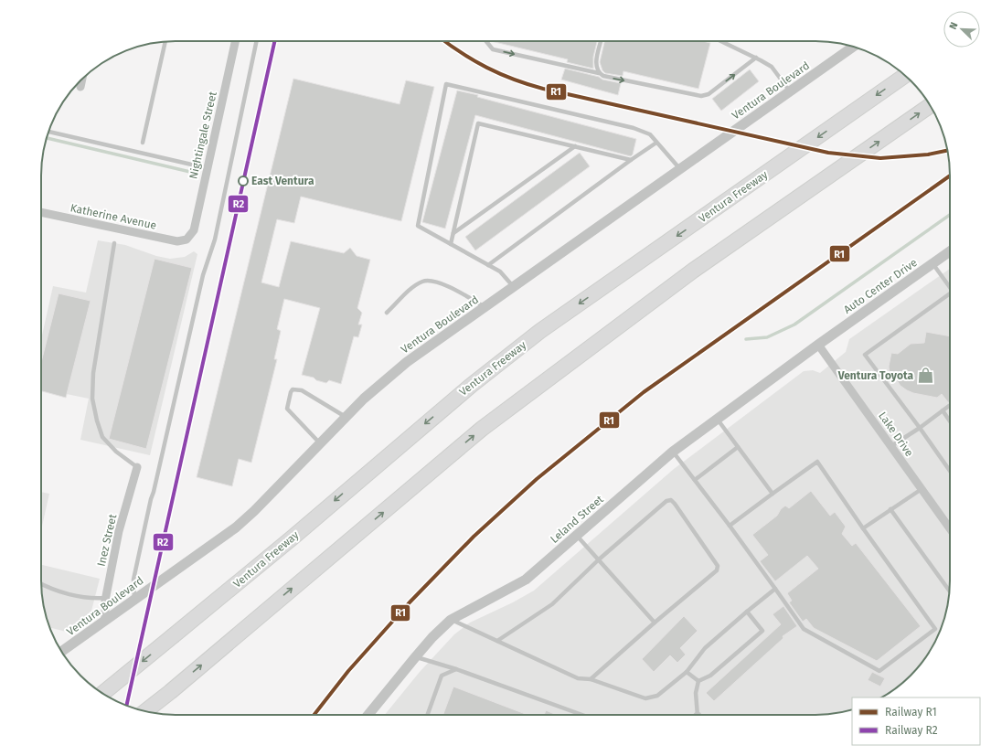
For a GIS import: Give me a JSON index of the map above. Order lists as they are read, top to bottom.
{
  "streets": {
    "highway": ["Ventura Freeway"],
    "street": [
      "Ventura Boulevard",
      "Nightingale Street",
      "Katherine Avenue",
      "Auto Center Drive",
      "Lake Drive",
      "Leland Street",
      "Inez Street"
    ]
  },
  "crossings": [
    ["Ventura Boulevard", "Inez Street"],
    ["Nightingale Street", "Katherine Avenue"],
    ["Auto Center Drive", "Lake Drive"],
    ["Auto Center Drive", "Leland Street"],
    ["Lake Drive", "Leland Street"]
  ],
  "places": {
    "other": ["East Ventura"],
    "shop": ["Ventura Toyota"]
  },
  "lines": ["rail line R1", "rail line R2"],
  "legend": ["Railway R1", "Railway R2"],
  "north": "top left"
}
